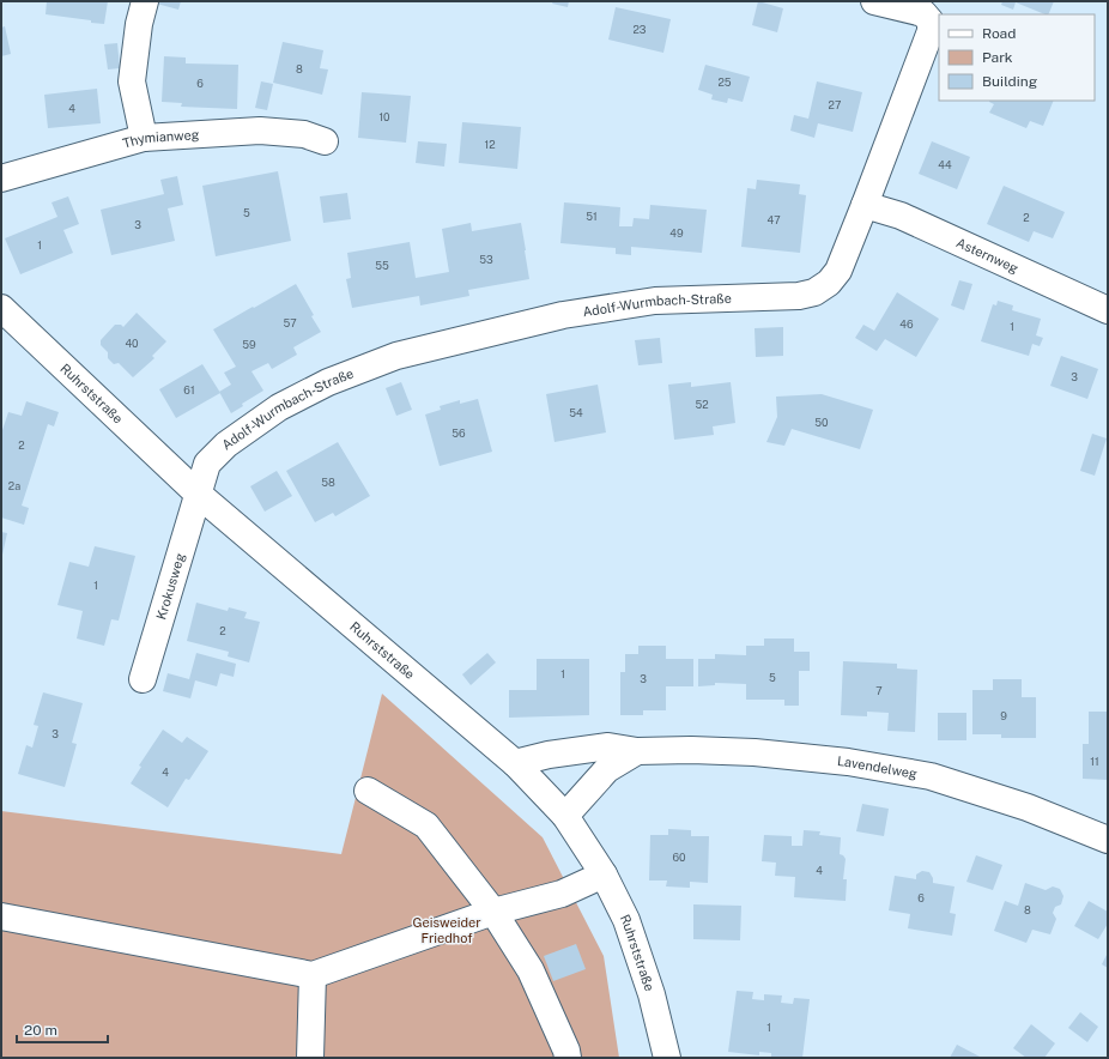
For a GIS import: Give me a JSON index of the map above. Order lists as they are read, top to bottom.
{
  "streets": {
    "street": [
      "Thymianweg",
      "Asternweg",
      "Adolf-Wurmbach-Straße",
      "Ruhrststraße",
      "Krokusweg",
      "Lavendelweg"
    ]
  },
  "crossings": [
    ["Asternweg", "Adolf-Wurmbach-Straße"],
    ["Adolf-Wurmbach-Straße", "Ruhrststraße"],
    ["Adolf-Wurmbach-Straße", "Krokusweg"],
    ["Ruhrststraße", "Krokusweg"],
    ["Ruhrststraße", "Lavendelweg"]
  ],
  "parks": ["Geisweider Friedhof"],
  "house_numbers": [
    "23",
    "8",
    "25",
    "6",
    "27",
    "4",
    "10",
    "12",
    "44",
    "5",
    "51",
    "2",
    "47",
    "3",
    "49",
    "1",
    "53",
    "55",
    "57",
    "46",
    "1",
    "40",
    "59",
    "3",
    "61",
    "52",
    "54",
    "50",
    "56",
    "2",
    "58",
    "2a",
    "1",
    "2",
    "1",
    "5",
    "3",
    "7",
    "9",
    "3",
    "11",
    "4",
    "60",
    "4",
    "6",
    "8",
    "1"
  ],
  "legend": ["Road", "Park", "Building"],
  "scale_bar": "20 m"
}
